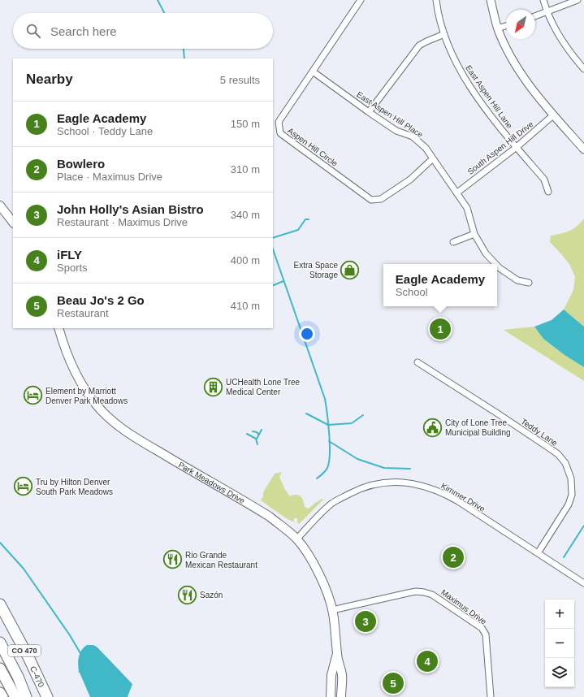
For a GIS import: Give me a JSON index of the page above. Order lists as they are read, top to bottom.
{
  "streets": {
    "highway": ["CO 470", "C-470"],
    "main road": ["Park Meadows Drive"],
    "street": [
      "East Aspen Hill Lane",
      "East Aspen Hill Place",
      "Aspen Hill Circle",
      "South Aspen Hill Drive",
      "Teddy Lane",
      "Kimmer Drive",
      "Maximus Drive"
    ]
  },
  "crossings": [
    ["East Aspen Hill Lane", "South Aspen Hill Drive"],
    ["East Aspen Hill Place", "Aspen Hill Circle"],
    ["East Aspen Hill Place", "South Aspen Hill Drive"],
    ["Teddy Lane", "Kimmer Drive"],
    ["Park Meadows Drive", "Kimmer Drive"],
    ["Park Meadows Drive", "Maximus Drive"]
  ],
  "places": {
    "shop": ["Extra Space Storage"],
    "building": ["UCHealth Lone Tree Medical Center"],
    "hotel": ["Element by Marriott Denver Park Meadows", "Tru by Hilton Denver South Park Meadows"],
    "public building": ["City of Lone Tree Municipal Building"],
    "restaurant": ["Rio Grande Mexican Restaurant", "Sazón"]
  },
  "north": "bottom left",
  "page": {
    "search": "Search here",
    "heading": ["Nearby", "5 results"],
    "list": [
      {
        "mark": "1",
        "name": "Eagle Academy",
        "note": "School · Teddy Lane",
        "value": "150 m"
      },
      {
        "mark": "2",
        "name": "Bowlero",
        "note": "Place · Maximus Drive",
        "value": "310 m"
      },
      {
        "mark": "3",
        "name": "John Holly's Asian Bistro",
        "note": "Restaurant · Maximus Drive",
        "value": "340 m"
      },
      {
        "mark": "4",
        "name": "iFLY",
        "note": "Sports",
        "value": "400 m"
      },
      {
        "mark": "5",
        "name": "Beau Jo's 2 Go",
        "note": "Restaurant",
        "value": "410 m"
      }
    ],
    "popup": ["Eagle Academy", "School"],
    "pins": [
      "1",
      "2",
      "3",
      "4",
      "5"
    ],
    "map_buttons": ["+", "−"]
  }
}
